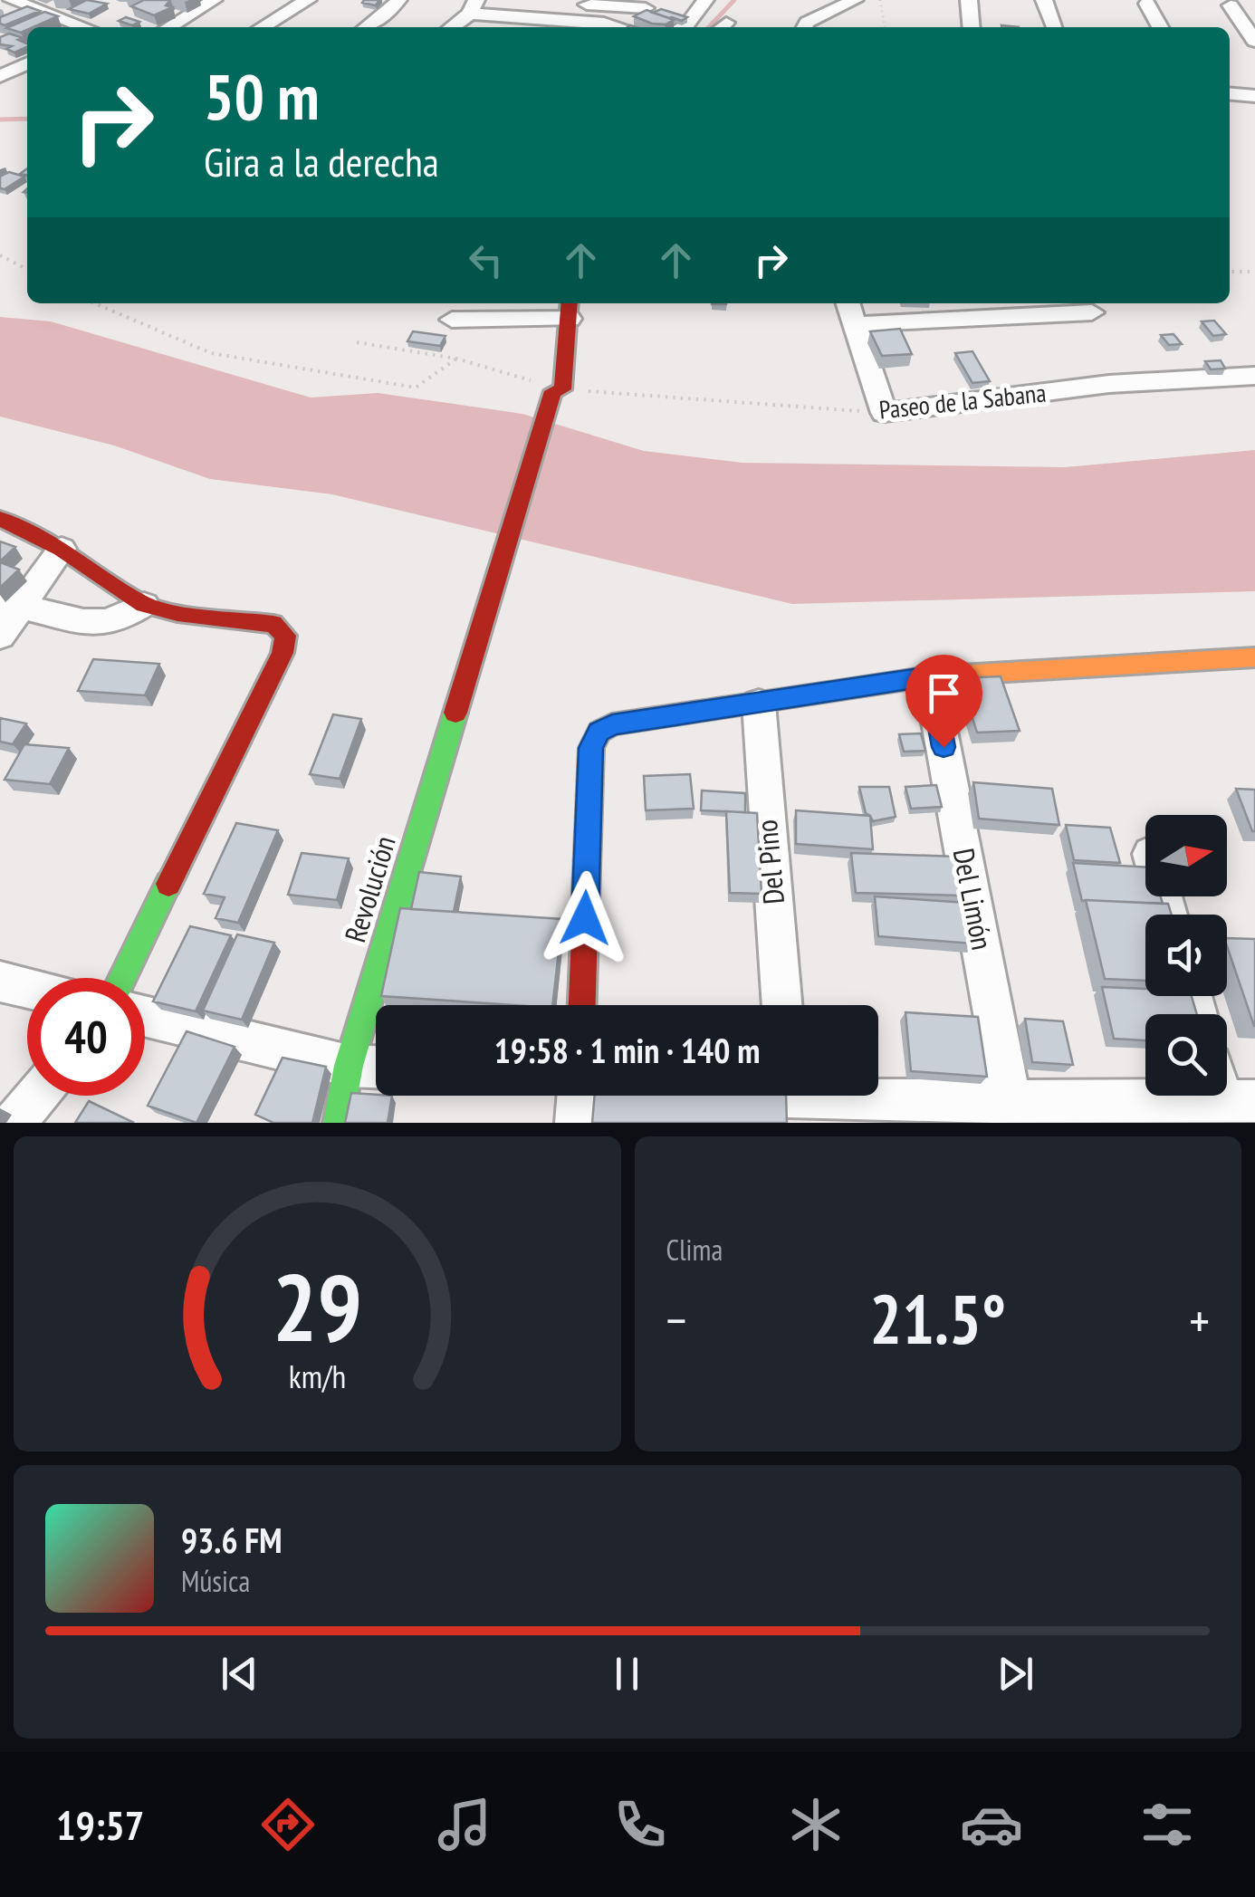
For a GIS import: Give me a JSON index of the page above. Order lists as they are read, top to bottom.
{
  "streets": {
    "street": [
      "Paseo de la Sabana",
      "Del Pino",
      "Revolución",
      "Del Limón"
    ]
  },
  "crossings": [
    ["Paseo de la Sabana", "Revolución"]
  ],
  "north": "right",
  "page": {
    "turn": ["50 m", "Gira a la derecha"],
    "limit": "40",
    "trip": "19:58 · 1 min · 140 m",
    "tile": "Clima",
    "heat": ["−", "21.5°", "+"],
    "song": ["93.6 FM", "Música"],
    "tabs": "19:57",
    "gauge": ["29", "km/h"]
  }
}
